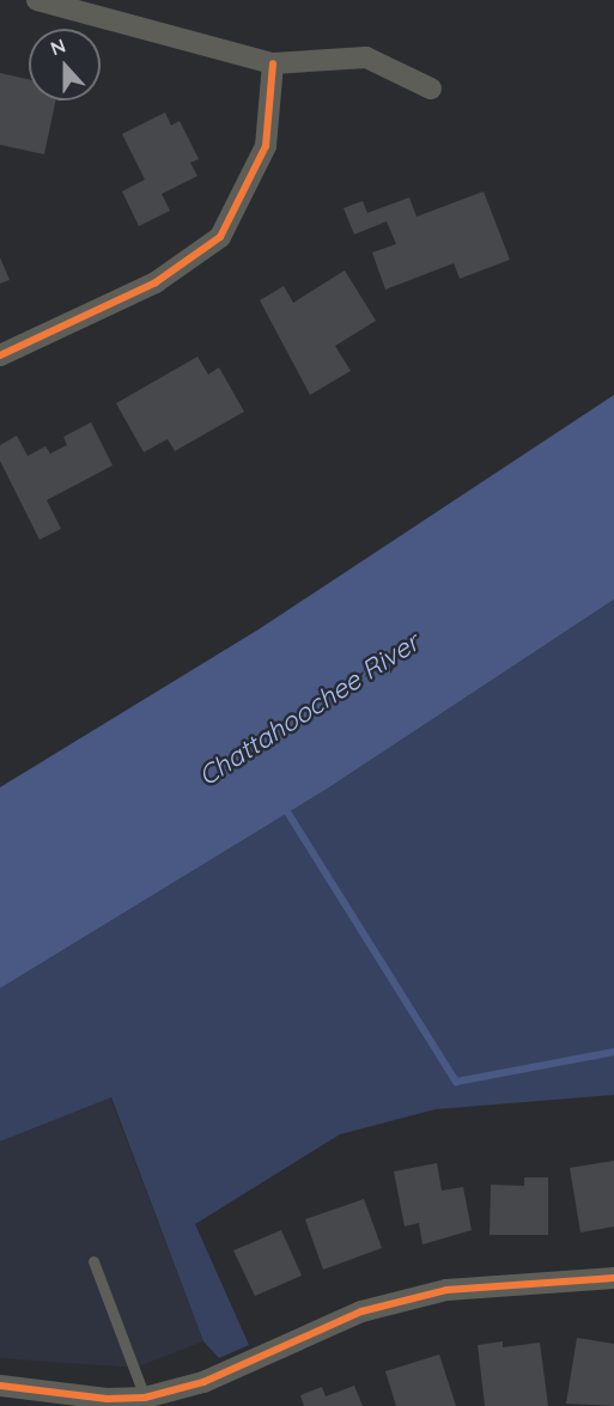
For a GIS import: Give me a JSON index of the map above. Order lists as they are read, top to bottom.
{
  "water": ["Chattahoochee River"],
  "north": "top"
}
